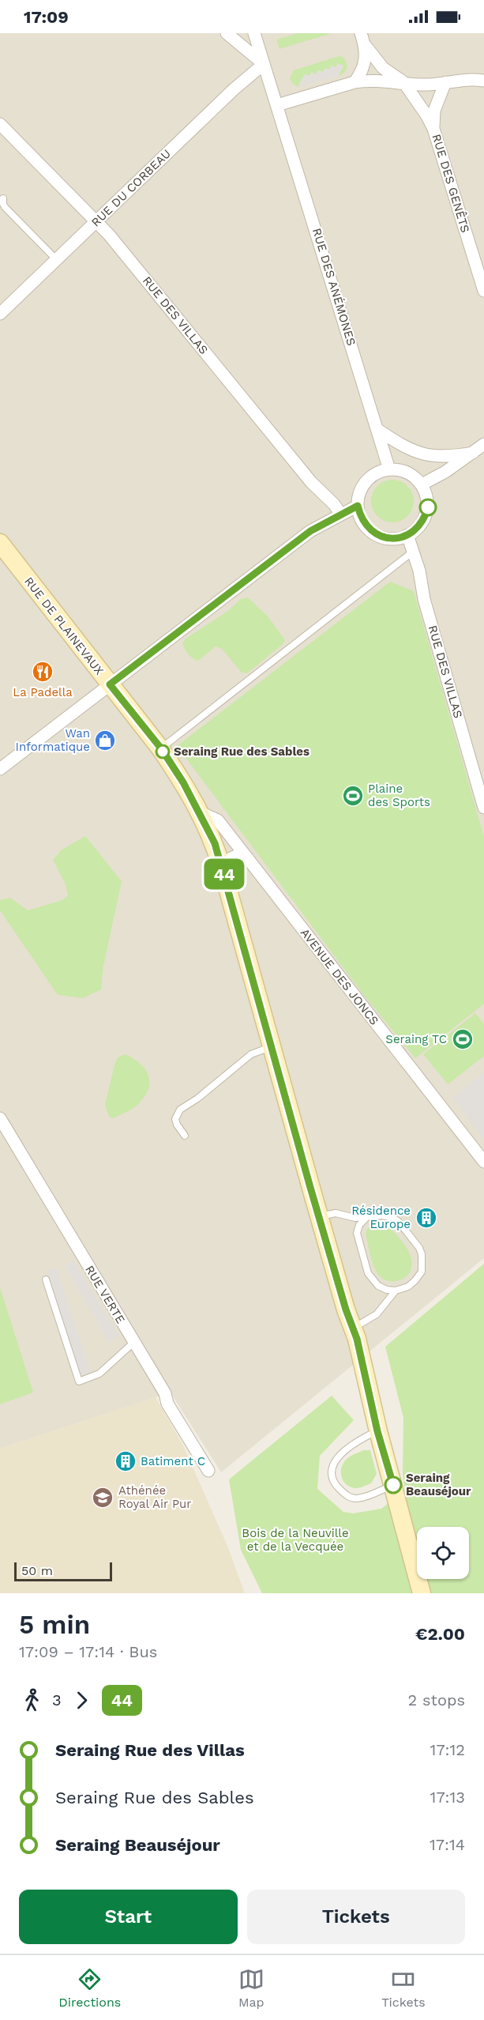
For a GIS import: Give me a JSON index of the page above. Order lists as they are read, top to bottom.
{
  "streets": {
    "street": [
      "RUE DES GENÊTS",
      "RUE DU CORBEAU",
      "RUE DES ANÉMONES",
      "RUE DES VILLAS",
      "RUE DE PLAINEVAUX",
      "AVENUE DES JONCS",
      "RUE VERTE"
    ]
  },
  "crossings": [
    ["RUE DU CORBEAU", "RUE DES ANÉMONES"],
    ["RUE DU CORBEAU", "RUE DES VILLAS"],
    ["RUE DES ANÉMONES", "RUE DES VILLAS"],
    ["RUE DE PLAINEVAUX", "AVENUE DES JONCS"]
  ],
  "parks": ["Bois de la Neuville et de la Vecquée"],
  "places": {
    "restaurant": ["La Padella"],
    "shop": ["Wan Informatique"],
    "other": ["Seraing Rue des Sables", "Seraing Beauséjour"],
    "sports": ["Plaine des Sports", "Seraing TC"],
    "building": ["Résidence Europe", "Batiment C"],
    "school or university": ["Athénée Royal Air Pur"]
  },
  "lines": ["bus line 44"],
  "scale_bar": "50 m",
  "page": {
    "status": "17:09",
    "on_map": "44",
    "scale": "50 m",
    "heading": ["5 min", "17:09 – 17:14 · Bus", "€2.00"],
    "legs": ["3", "44", "2 stops"],
    "list": [
      {
        "name": "Seraing Rue des Villas",
        "value": "17:12"
      },
      {
        "name": "Seraing Rue des Sables",
        "value": "17:13"
      },
      {
        "name": "Seraing Beauséjour",
        "value": "17:14"
      }
    ],
    "buttons": ["Start", "Tickets"],
    "tabs": ["Directions", "Map", "Tickets"]
  }
}
